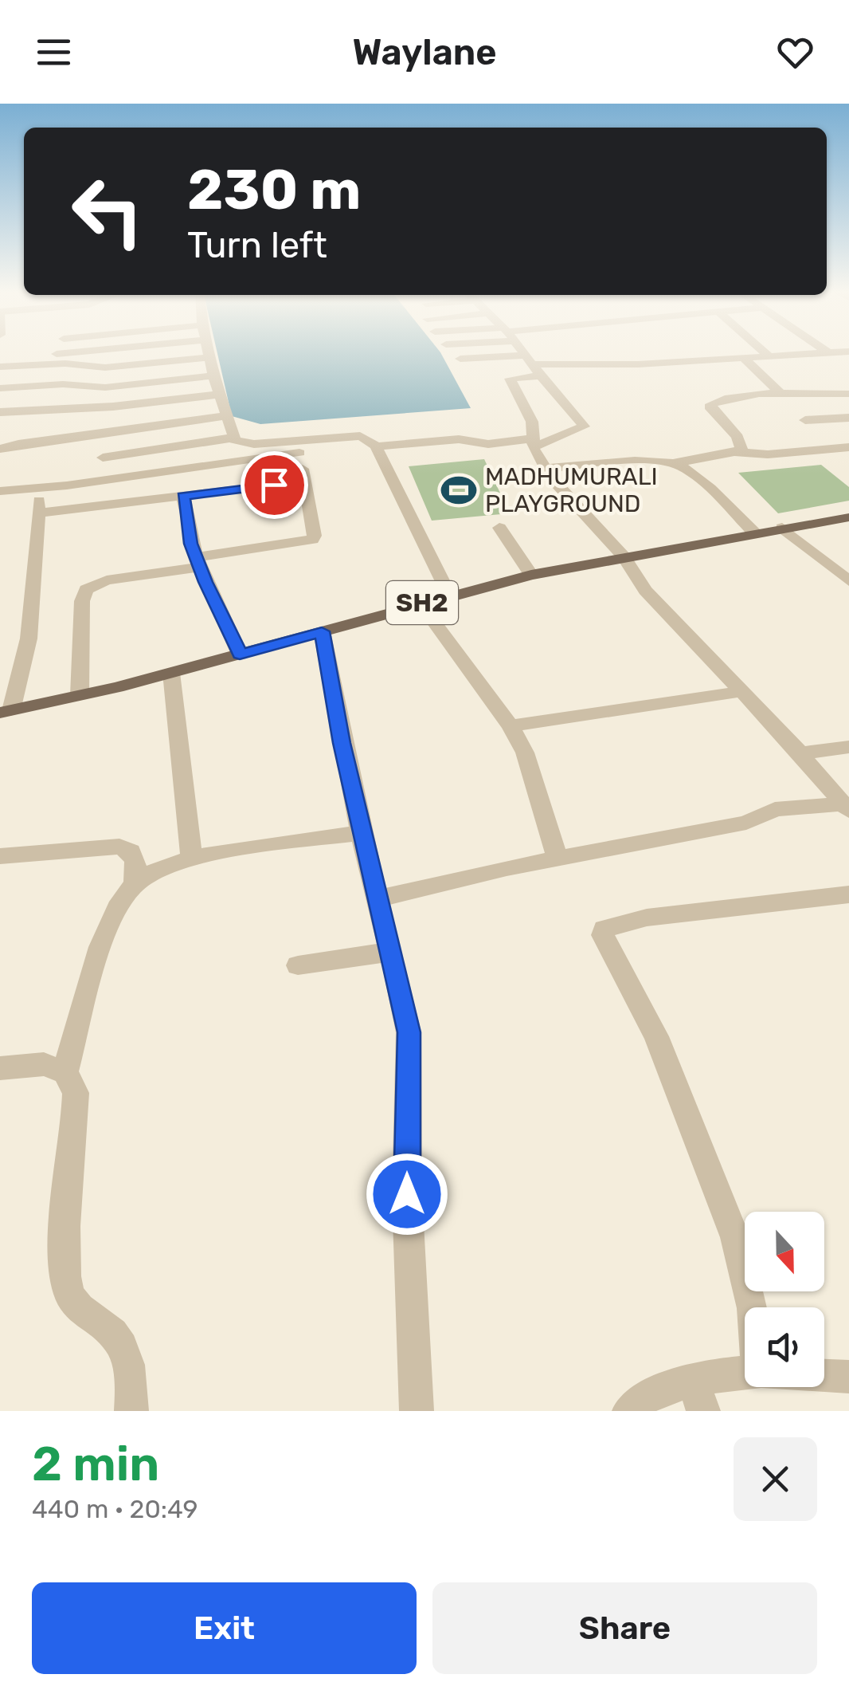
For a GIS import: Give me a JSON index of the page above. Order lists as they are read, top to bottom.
{
  "streets": {
    "main road": ["SH2"]
  },
  "places": {
    "sports": ["MADHUMURALI PLAYGROUND"]
  },
  "north": "bottom",
  "page": {
    "header": "Waylane",
    "turn": ["230 m", "Turn left"],
    "heading": ["2 min", "440 m · 20:49"],
    "buttons": ["Exit", "Share"]
  }
}
